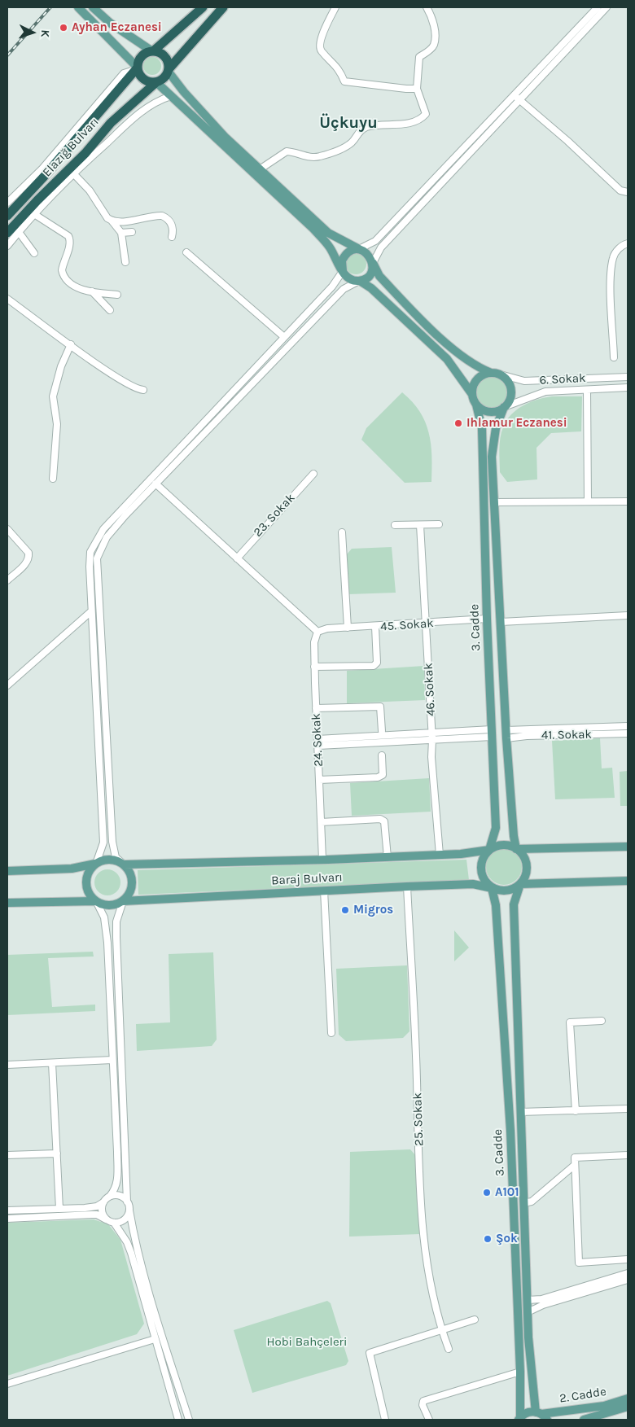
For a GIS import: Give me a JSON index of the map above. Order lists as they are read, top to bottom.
{
  "streets": {
    "highway": ["Elazığ Bulvarı"],
    "main road": ["3. Cadde", "Baraj Bulvarı", "2. Cadde"],
    "street": [
      "6. Sokak",
      "23. Sokak",
      "45. Sokak",
      "46. Sokak",
      "41. Sokak",
      "24. Sokak",
      "25. Sokak"
    ]
  },
  "crossings": [
    ["6. Sokak", "3. Cadde"],
    ["45. Sokak", "3. Cadde"],
    ["45. Sokak", "46. Sokak"],
    ["45. Sokak", "24. Sokak"],
    ["3. Cadde", "41. Sokak"],
    ["3. Cadde", "Baraj Bulvarı"],
    ["3. Cadde", "2. Cadde"],
    ["46. Sokak", "Baraj Bulvarı"],
    ["24. Sokak", "Baraj Bulvarı"],
    ["Baraj Bulvarı", "25. Sokak"]
  ],
  "districts": ["Üçkuyu"],
  "parks": ["Hobi Bahçeleri"],
  "places": [
    "Ayhan Eczanesi",
    "Ihlamur Eczanesi",
    "Migros",
    "A101",
    "Şok"
  ],
  "north": "right"
}
